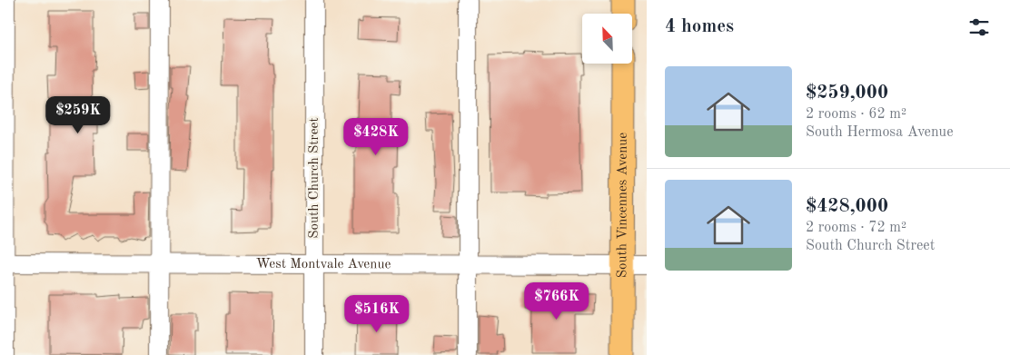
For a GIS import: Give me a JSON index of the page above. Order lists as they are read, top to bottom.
{
  "streets": {
    "main road": ["South Vincennes Avenue"],
    "street": ["South Church Street", "West Montvale Avenue"]
  },
  "crossings": [
    ["South Church Street", "West Montvale Avenue"],
    ["South Vincennes Avenue", "West Montvale Avenue"]
  ],
  "north": "top left",
  "page": {
    "heading": "4 homes",
    "list": [
      {
        "name": "$259,000",
        "note": "2 rooms · 62 m² · South Hermosa Avenue"
      },
      {
        "name": "$428,000",
        "note": "2 rooms · 72 m² · South Church Street"
      }
    ],
    "price": [
      "$259K",
      "$428K",
      "$766K",
      "$516K"
    ]
  }
}
